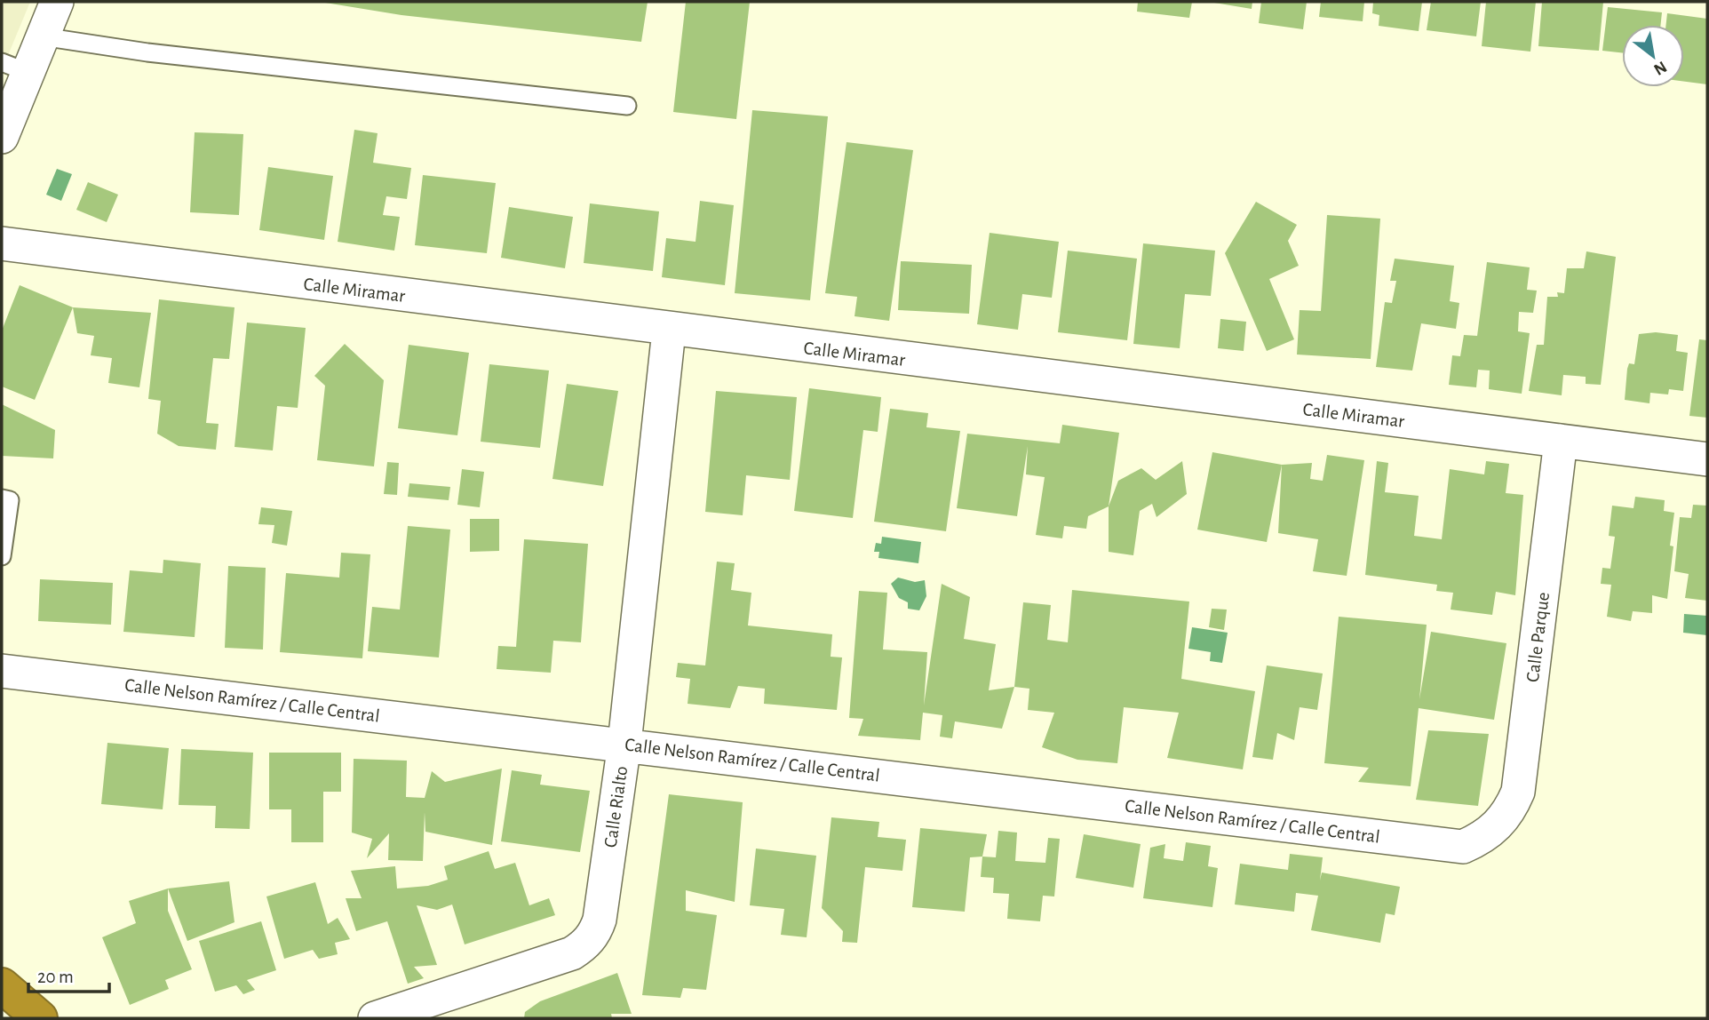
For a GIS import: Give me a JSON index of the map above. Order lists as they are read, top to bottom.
{
  "streets": {
    "street": [
      "Calle Miramar",
      "Calle Parque",
      "Calle Nelson Ramírez / Calle Central",
      "Calle Rialto"
    ]
  },
  "crossings": [
    ["Calle Miramar", "Calle Parque"],
    ["Calle Miramar", "Calle Rialto"],
    ["Calle Parque", "Calle Nelson Ramírez / Calle Central"],
    ["Calle Nelson Ramírez / Calle Central", "Calle Rialto"]
  ],
  "scale_bar": "20 m",
  "north": "bottom right"
}
